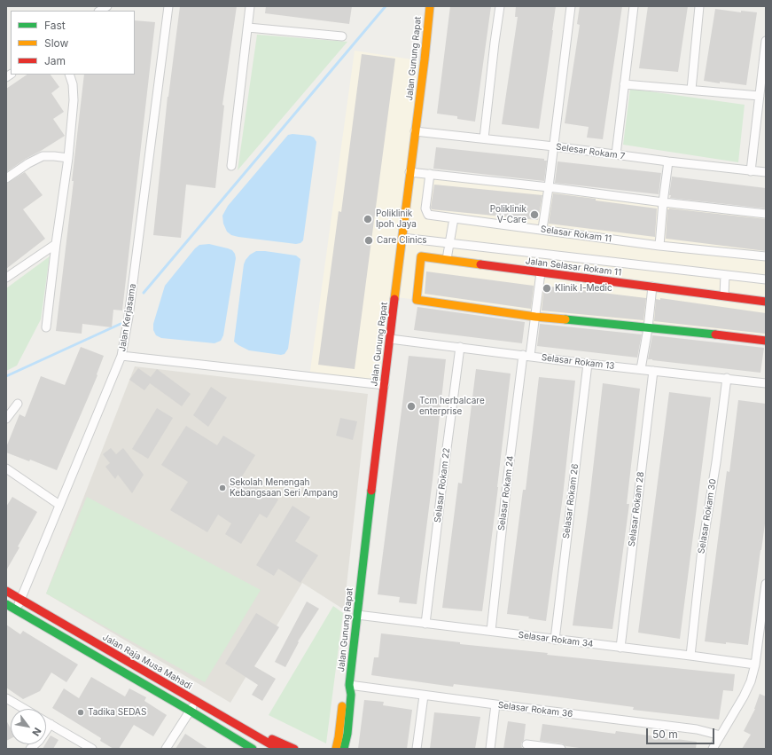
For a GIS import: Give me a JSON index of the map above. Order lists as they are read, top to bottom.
{
  "streets": {
    "street": [
      "Jalan Gunung Rapat",
      "Selesar Rokam 7",
      "Selasar Rokam 11",
      "Jalan Selasar Rokam 11",
      "Jalan Kerjasama",
      "Selasar Rokam 13",
      "Selasar Rokam 22",
      "Selasar Rokam 24",
      "Selasar Rokam 26",
      "Selasar Rokam 28",
      "Selasar Rokam 30",
      "Selasar Rokam 34",
      "Jalan Raja Musa Mahadi",
      "Selasar Rokam 36"
    ]
  },
  "crossings": [
    ["Jalan Gunung Rapat", "Selesar Rokam 7"],
    ["Jalan Gunung Rapat", "Selasar Rokam 13"],
    ["Jalan Gunung Rapat", "Selasar Rokam 34"],
    ["Jalan Gunung Rapat", "Selasar Rokam 36"],
    ["Jalan Selasar Rokam 11", "Selasar Rokam 24"],
    ["Jalan Kerjasama", "Jalan Raja Musa Mahadi"],
    ["Selasar Rokam 13", "Selasar Rokam 22"],
    ["Selasar Rokam 13", "Selasar Rokam 24"],
    ["Selasar Rokam 13", "Selasar Rokam 26"],
    ["Selasar Rokam 13", "Selasar Rokam 28"],
    ["Selasar Rokam 13", "Selasar Rokam 30"],
    ["Selasar Rokam 22", "Selasar Rokam 34"],
    ["Selasar Rokam 24", "Selasar Rokam 34"],
    ["Selasar Rokam 26", "Selasar Rokam 34"],
    ["Selasar Rokam 28", "Selasar Rokam 34"],
    ["Selasar Rokam 30", "Selasar Rokam 34"]
  ],
  "places": [
    "Poliklinik V-Care",
    "Poliklinik Ipoh Jaya",
    "Care Clinics",
    "Klinik I-Medic",
    "Tcm herbalcare enterprise",
    "Sekolah Menengah Kebangsaan Seri Ampang",
    "Tadika SEDAS"
  ],
  "legend": ["Fast", "Slow", "Jam"],
  "scale_bar": "50 m",
  "north": "bottom right"
}
